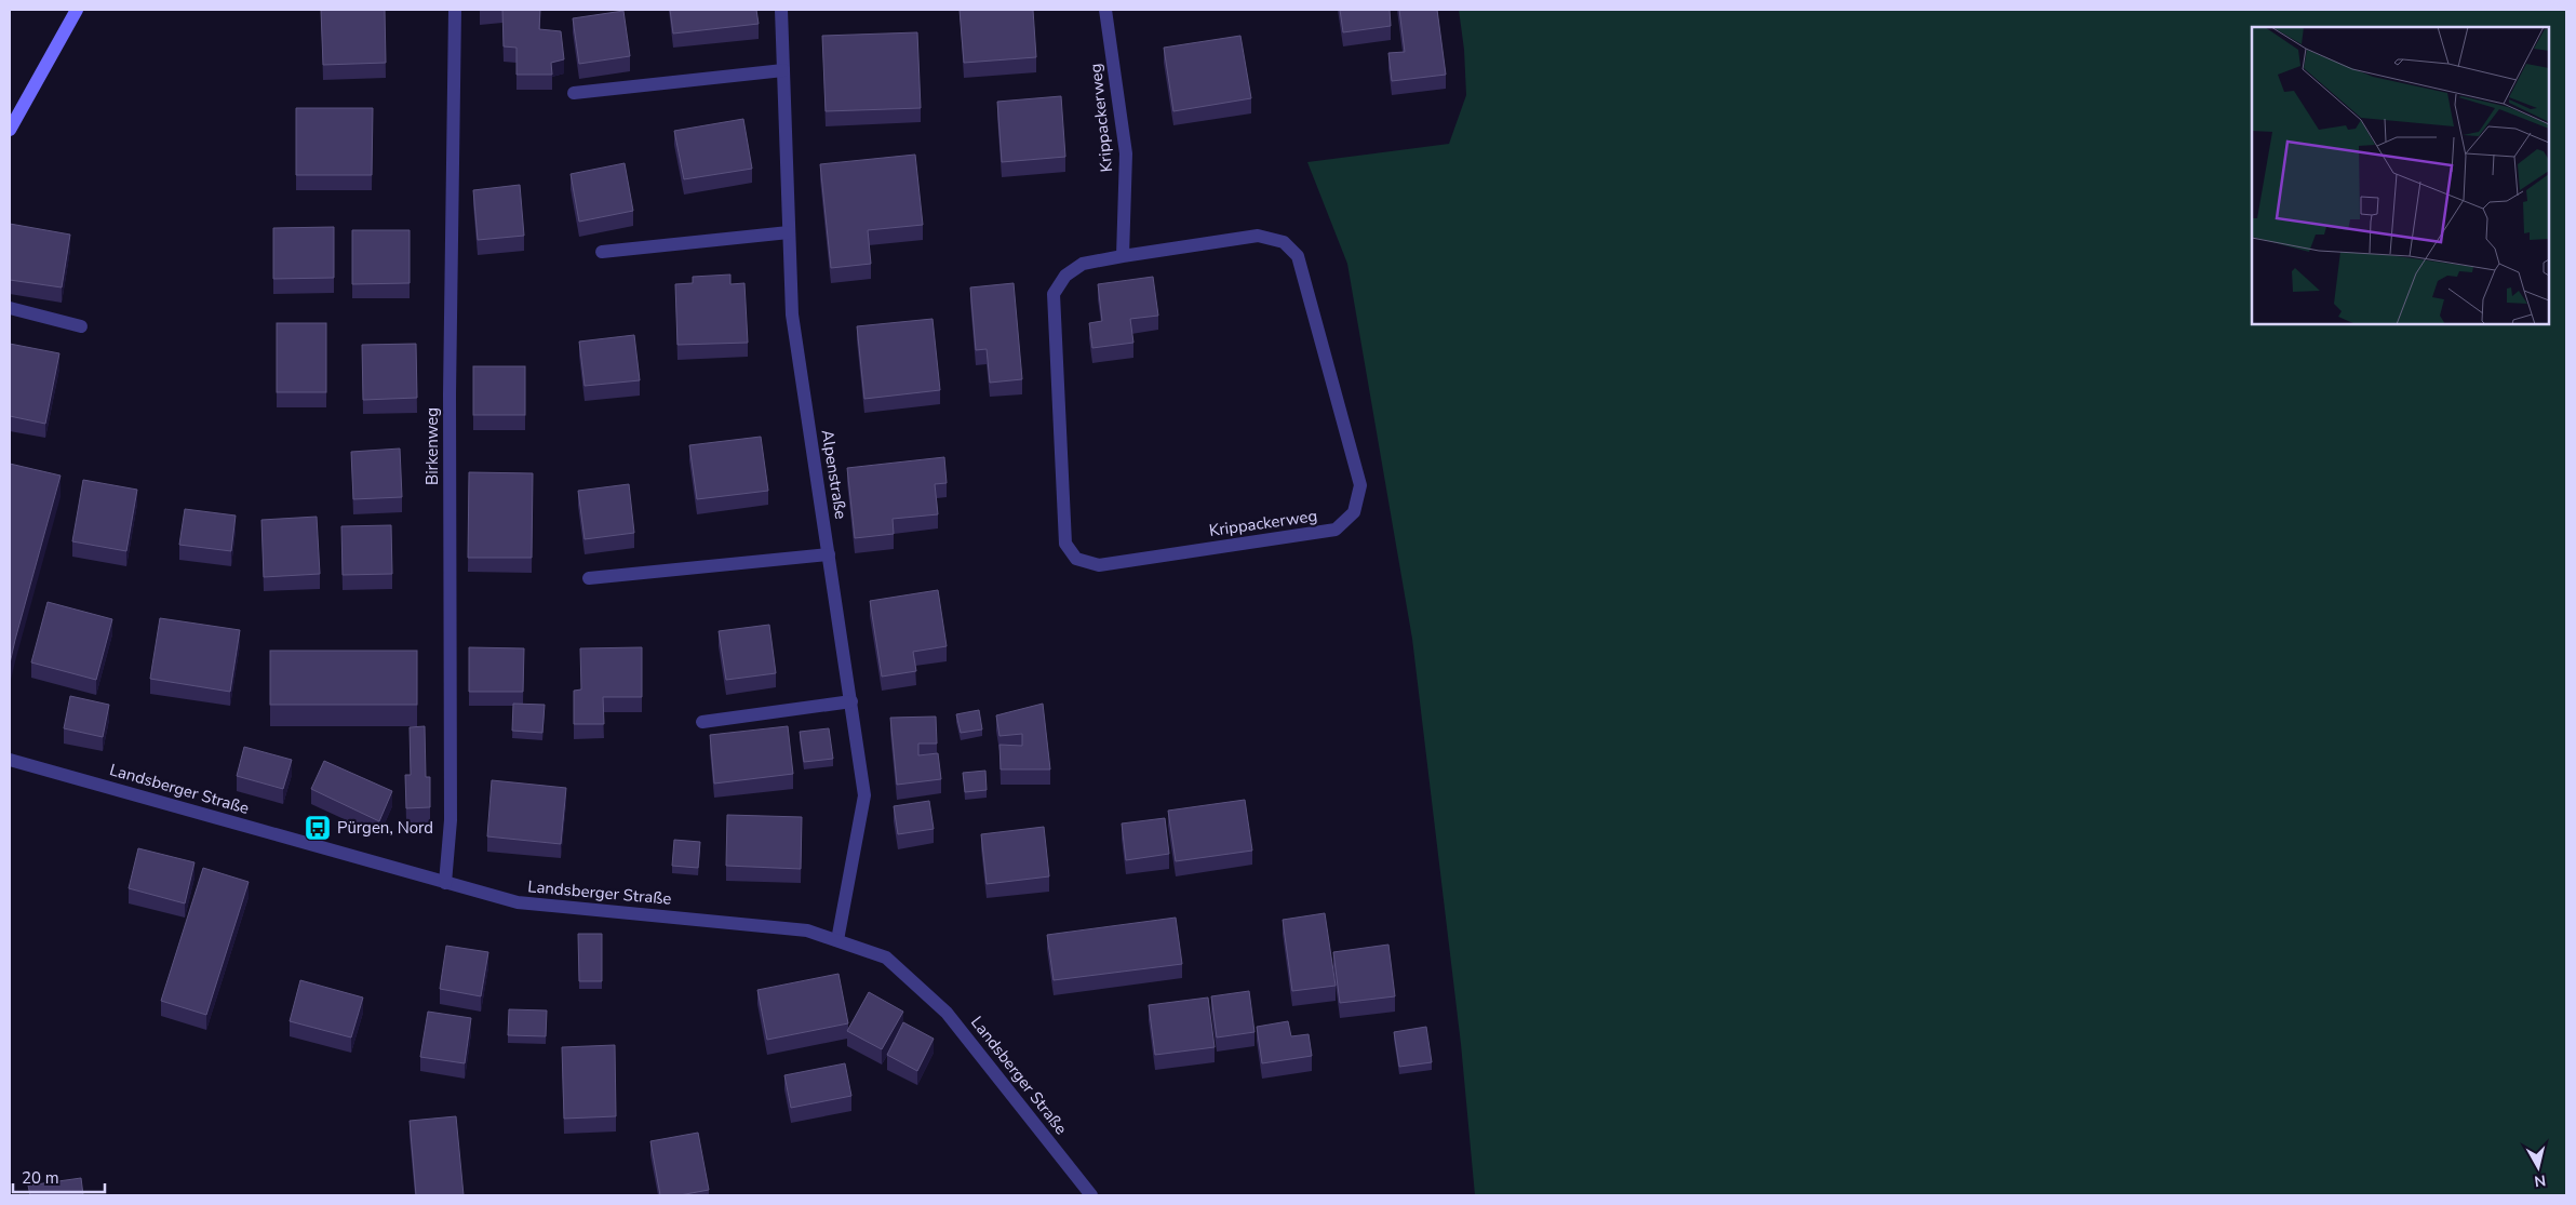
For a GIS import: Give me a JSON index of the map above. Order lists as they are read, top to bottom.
{
  "streets": {
    "street": [
      "Krippackerweg",
      "Birkenweg",
      "Alpenstraße",
      "Landsberger Straße"
    ]
  },
  "crossings": [
    ["Birkenweg", "Landsberger Straße"],
    ["Alpenstraße", "Landsberger Straße"]
  ],
  "places": {
    "bus stop": ["Pürgen, Nord"]
  },
  "scale_bar": "20 m",
  "north": "bottom"
}
